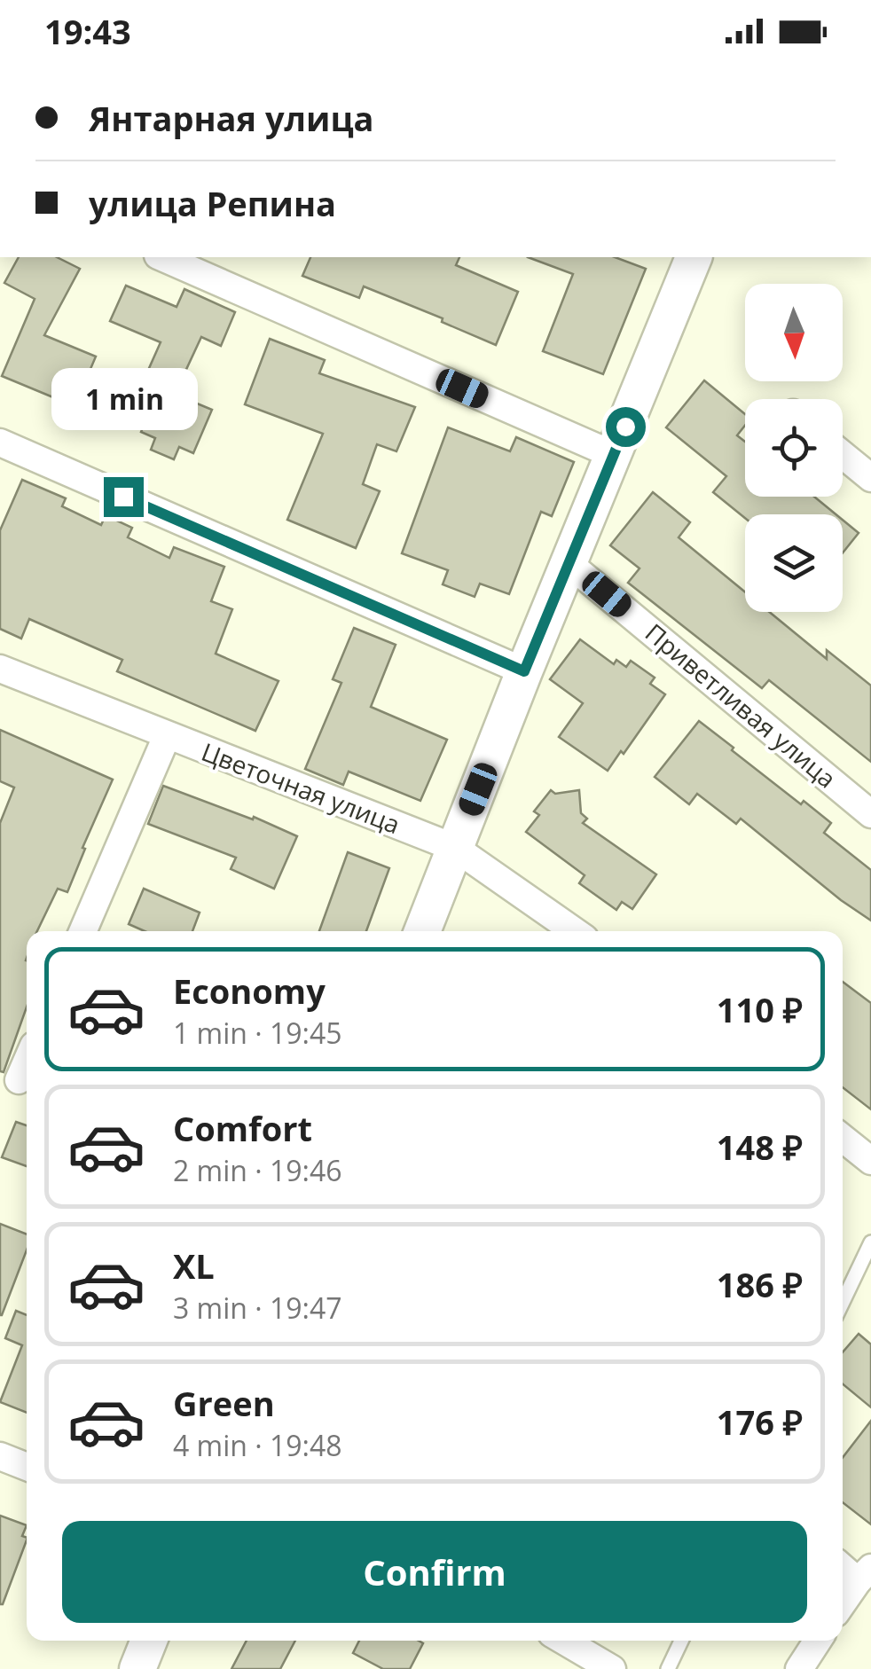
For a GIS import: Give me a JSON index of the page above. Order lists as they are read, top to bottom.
{
  "streets": {
    "street": ["Приветливая улица", "Цветочная улица"]
  },
  "north": "bottom",
  "page": {
    "status": "19:43",
    "banner": ["Янтарная улица", "улица Репина"],
    "bubble": "1 min",
    "list": [
      {
        "name": "Economy",
        "note": "1 min · 19:45",
        "value": "110 ₽"
      },
      {
        "name": "Comfort",
        "note": "2 min · 19:46",
        "value": "148 ₽"
      },
      {
        "name": "XL",
        "note": "3 min · 19:47",
        "value": "186 ₽"
      },
      {
        "name": "Green",
        "note": "4 min · 19:48",
        "value": "176 ₽"
      }
    ],
    "buttons": "Confirm"
  }
}
